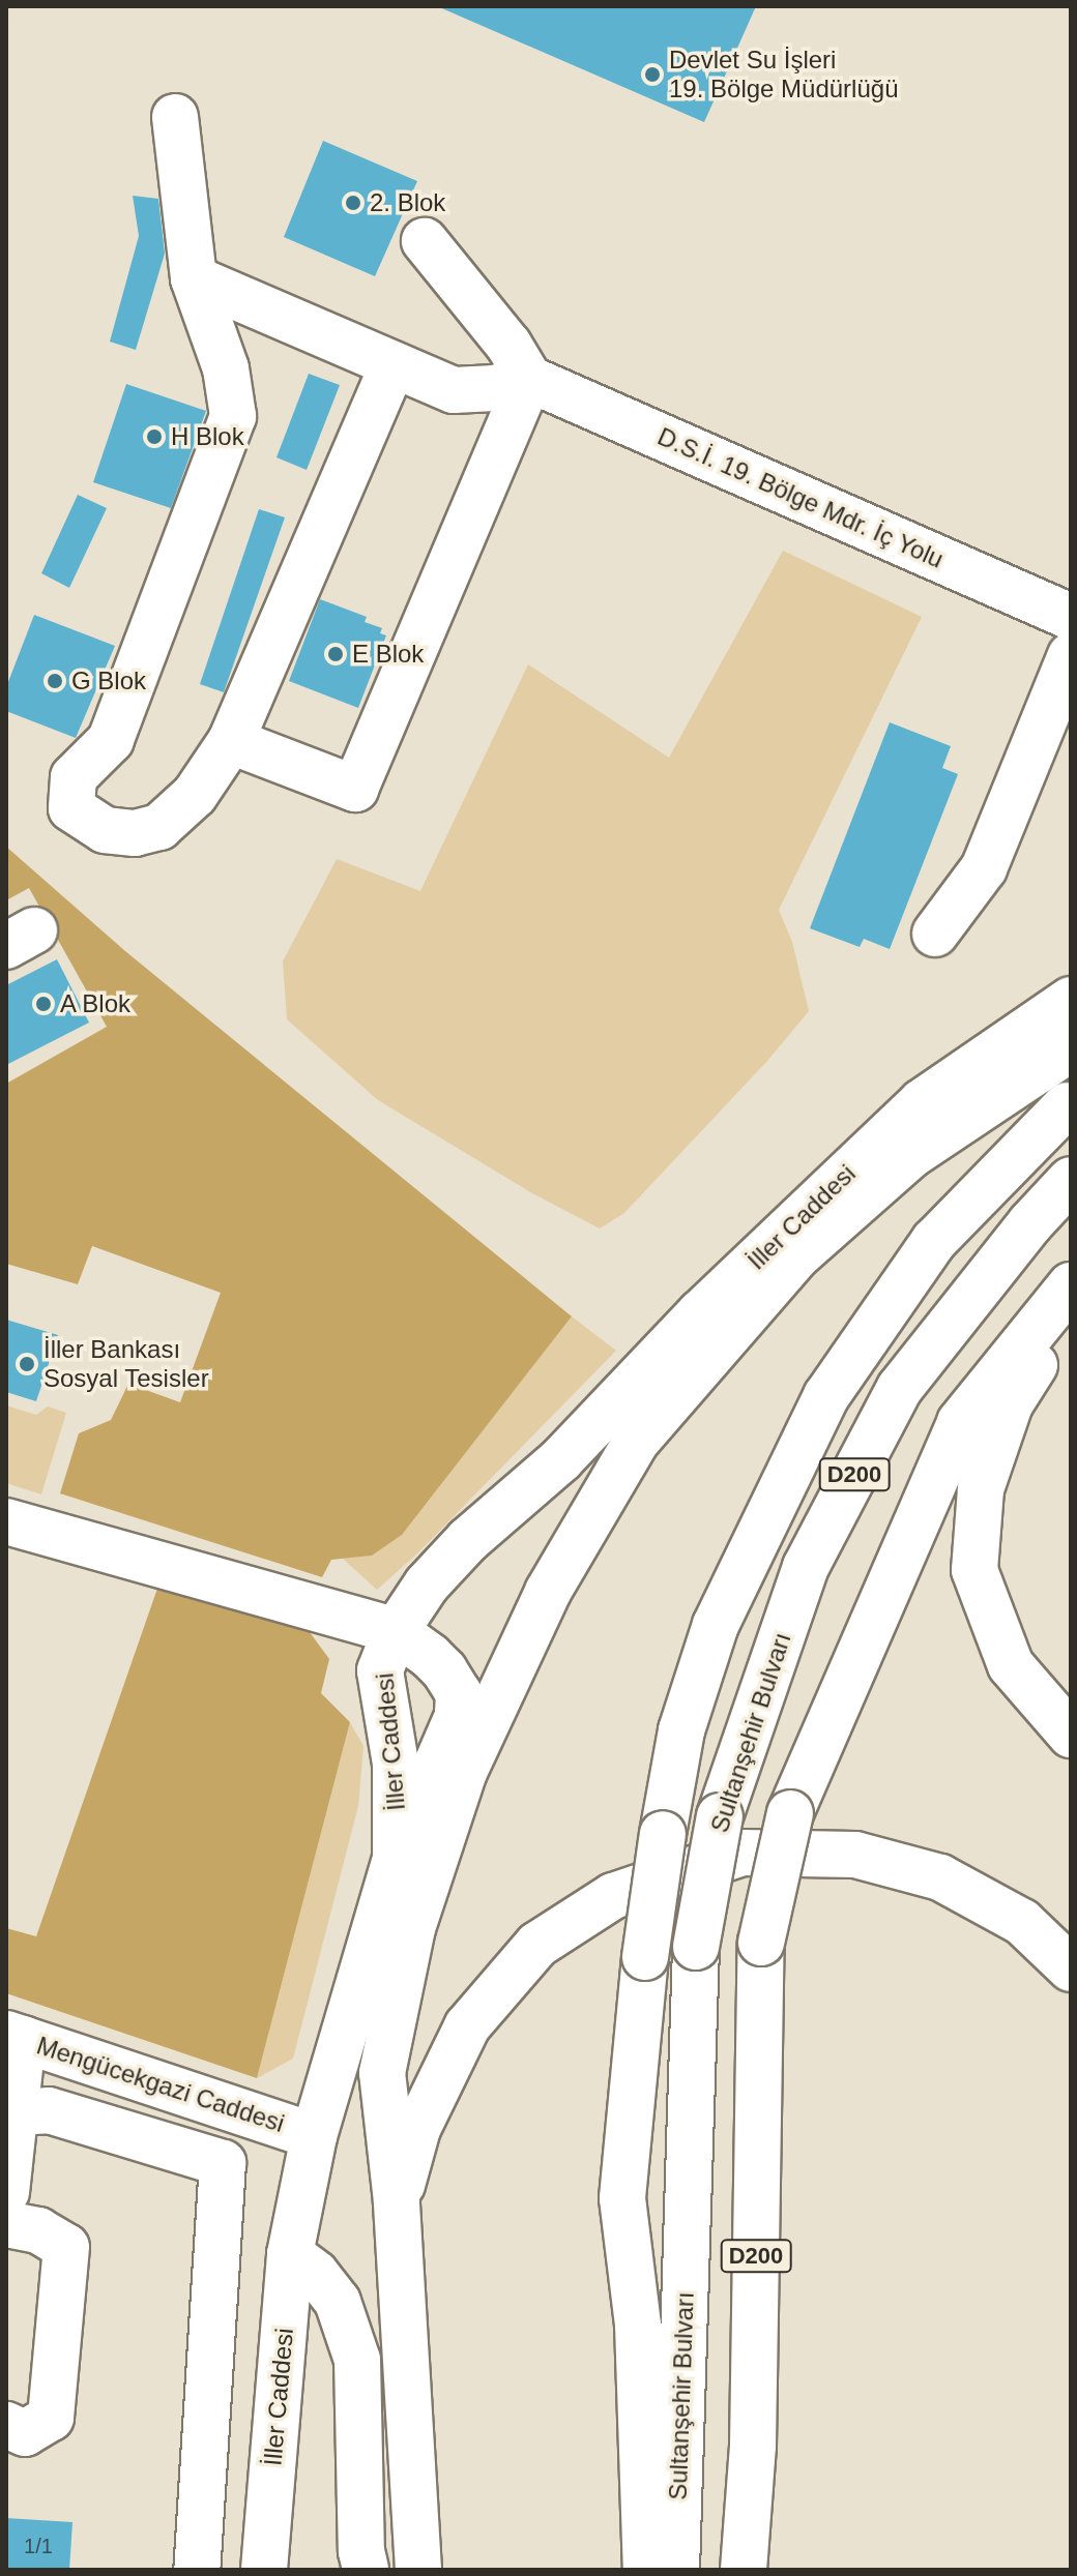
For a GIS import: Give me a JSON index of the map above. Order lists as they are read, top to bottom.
{
  "streets": {
    "main road": [
      "D.S.İ. 19. Bölge Mdr. İç Yolu",
      "İller Caddesi",
      "D200",
      "Sultanşehir Bulvarı",
      "Mengücekgazi Caddesi"
    ]
  },
  "crossings": [
    ["İller Caddesi", "Mengücekgazi Caddesi"]
  ],
  "places": [
    "Devlet Su İşleri 19. Bölge Müdürlüğü",
    "2. Blok",
    "H Blok",
    "E Blok",
    "G Blok",
    "A Blok",
    "İller Bankası Sosyal Tesisler"
  ],
  "house_numbers": ["1/1"]
}
